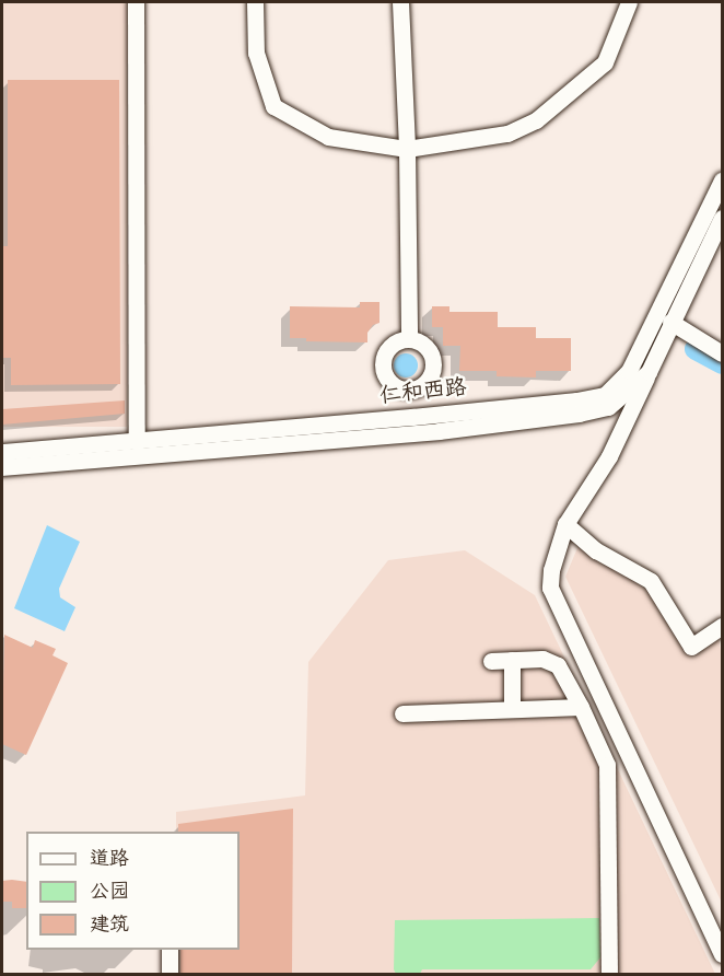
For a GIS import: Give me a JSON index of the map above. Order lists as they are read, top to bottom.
{
  "streets": {
    "street": ["仁和西路"]
  },
  "legend": ["道路", "公园", "建筑"]
}
